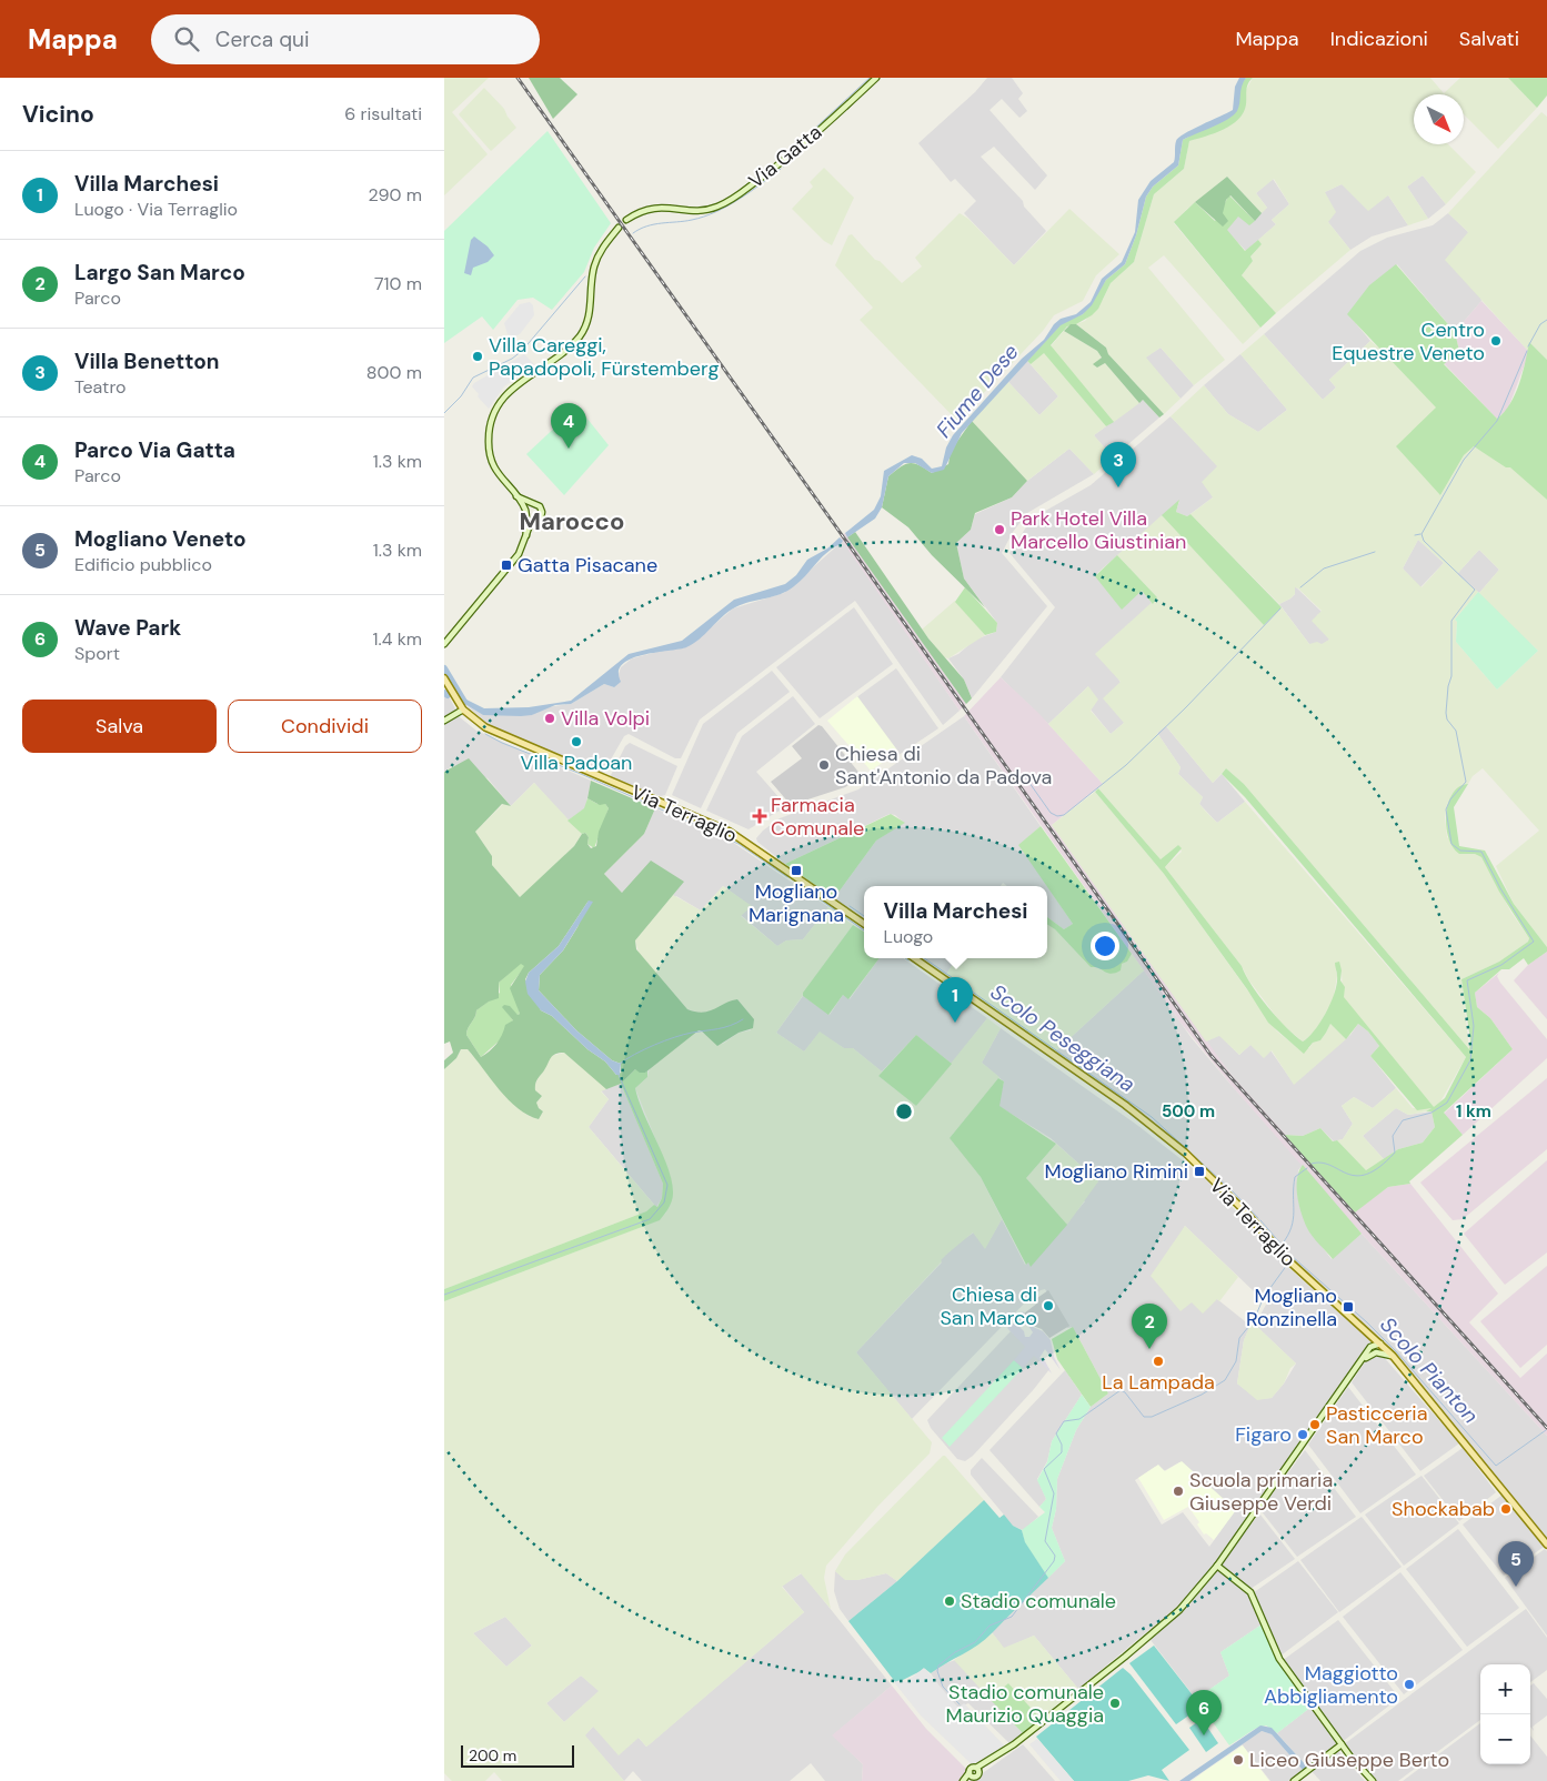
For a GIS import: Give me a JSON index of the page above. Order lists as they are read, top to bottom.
{
  "streets": {
    "main road": ["Via Terraglio"],
    "street": ["Via Gatta"]
  },
  "districts": ["Marocco"],
  "water": ["Fiume Dese", "Scolo Peseggiana", "Scolo Pianton"],
  "places": {
    "other": [
      "Centro Equestre Veneto",
      "Villa Careggi, Papadopoli, Fürstemberg",
      "Park Hotel Villa Marcello Giustinian",
      "Villa Volpi",
      "Villa Padoan",
      "Chiesa di Sant'Antonio da Padova",
      "Chiesa di San Marco",
      "La Lampada",
      "Pasticceria San Marco",
      "Figaro",
      "Scuola primaria Giuseppe Verdi",
      "Shockabab",
      "Stadio comunale",
      "Maggiotto Abbigliamento",
      "Stadio comunale Maurizio Quaggia",
      "Liceo Giuseppe Berto"
    ],
    "transit": [
      "Gatta Pisacane",
      "Mogliano Marignana",
      "Mogliano Rimini",
      "Mogliano Ronzinella"
    ],
    "health": ["Farmacia Comunale"]
  },
  "scale_bar": "200 m",
  "north": "bottom right",
  "page": {
    "header": "Mappa",
    "search": "Cerca qui",
    "nav": ["Mappa", "Indicazioni", "Salvati"],
    "heading": ["Vicino", "6 risultati"],
    "list": [
      {
        "mark": "1",
        "name": "Villa Marchesi",
        "note": "Luogo · Via Terraglio",
        "value": "290 m"
      },
      {
        "mark": "2",
        "name": "Largo San Marco",
        "note": "Parco",
        "value": "710 m"
      },
      {
        "mark": "3",
        "name": "Villa Benetton",
        "note": "Teatro",
        "value": "800 m"
      },
      {
        "mark": "4",
        "name": "Parco Via Gatta",
        "note": "Parco",
        "value": "1.3 km"
      },
      {
        "mark": "5",
        "name": "Mogliano Veneto",
        "note": "Edificio pubblico",
        "value": "1.3 km"
      },
      {
        "mark": "6",
        "name": "Wave Park",
        "note": "Sport",
        "value": "1.4 km"
      }
    ],
    "pins": [
      "4",
      "3",
      "1",
      "2",
      "5",
      "6"
    ],
    "buttons": ["Salva", "Condividi"],
    "popup": ["Villa Marchesi", "Luogo"],
    "map_buttons": ["+", "−"],
    "scale": "200 m"
  },
  "rings": ["500 m", "1 km"]
}
